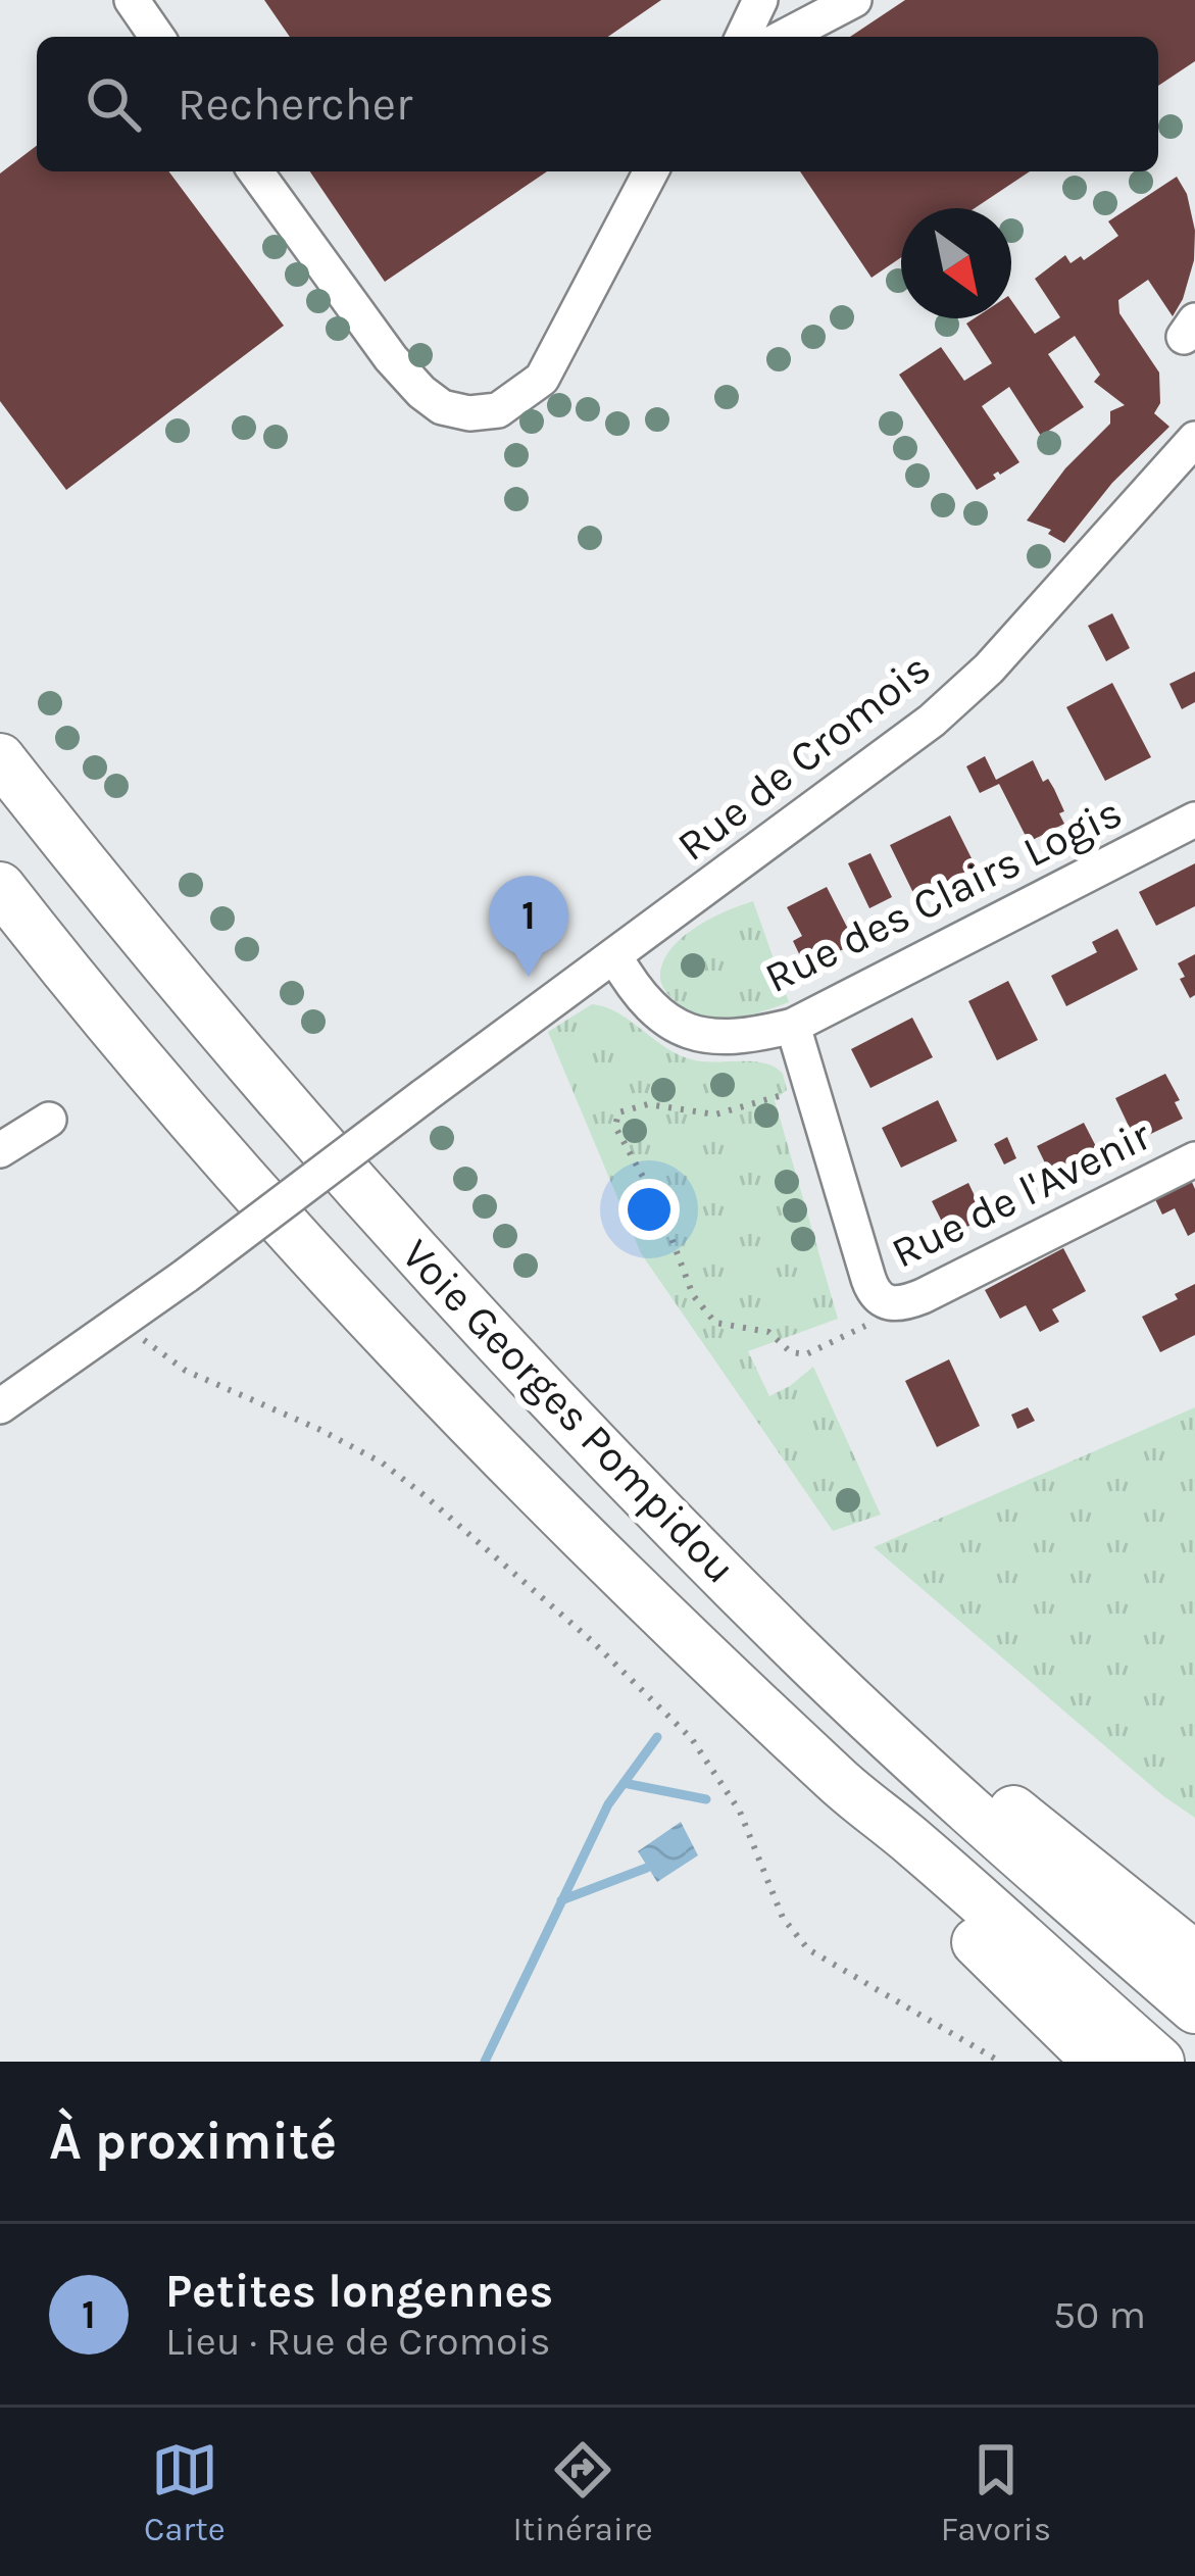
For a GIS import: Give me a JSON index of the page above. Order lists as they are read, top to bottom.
{
  "streets": {
    "highway": ["Voie Georges Pompidou"],
    "street": ["Rue de Cromois", "Rue des Clairs Logis", "Rue de l'Avenir"]
  },
  "crossings": [
    ["Rue de Cromois", "Rue des Clairs Logis"],
    ["Rue des Clairs Logis", "Rue de l'Avenir"]
  ],
  "north": "bottom right",
  "page": {
    "search": "Rechercher",
    "pins": "1",
    "heading": "À proximité",
    "list": [
      {
        "mark": "1",
        "name": "Petites longennes",
        "note": "Lieu · Rue de Cromois",
        "value": "50 m"
      }
    ],
    "nav": ["Carte", "Itinéraire", "Favoris"]
  }
}
